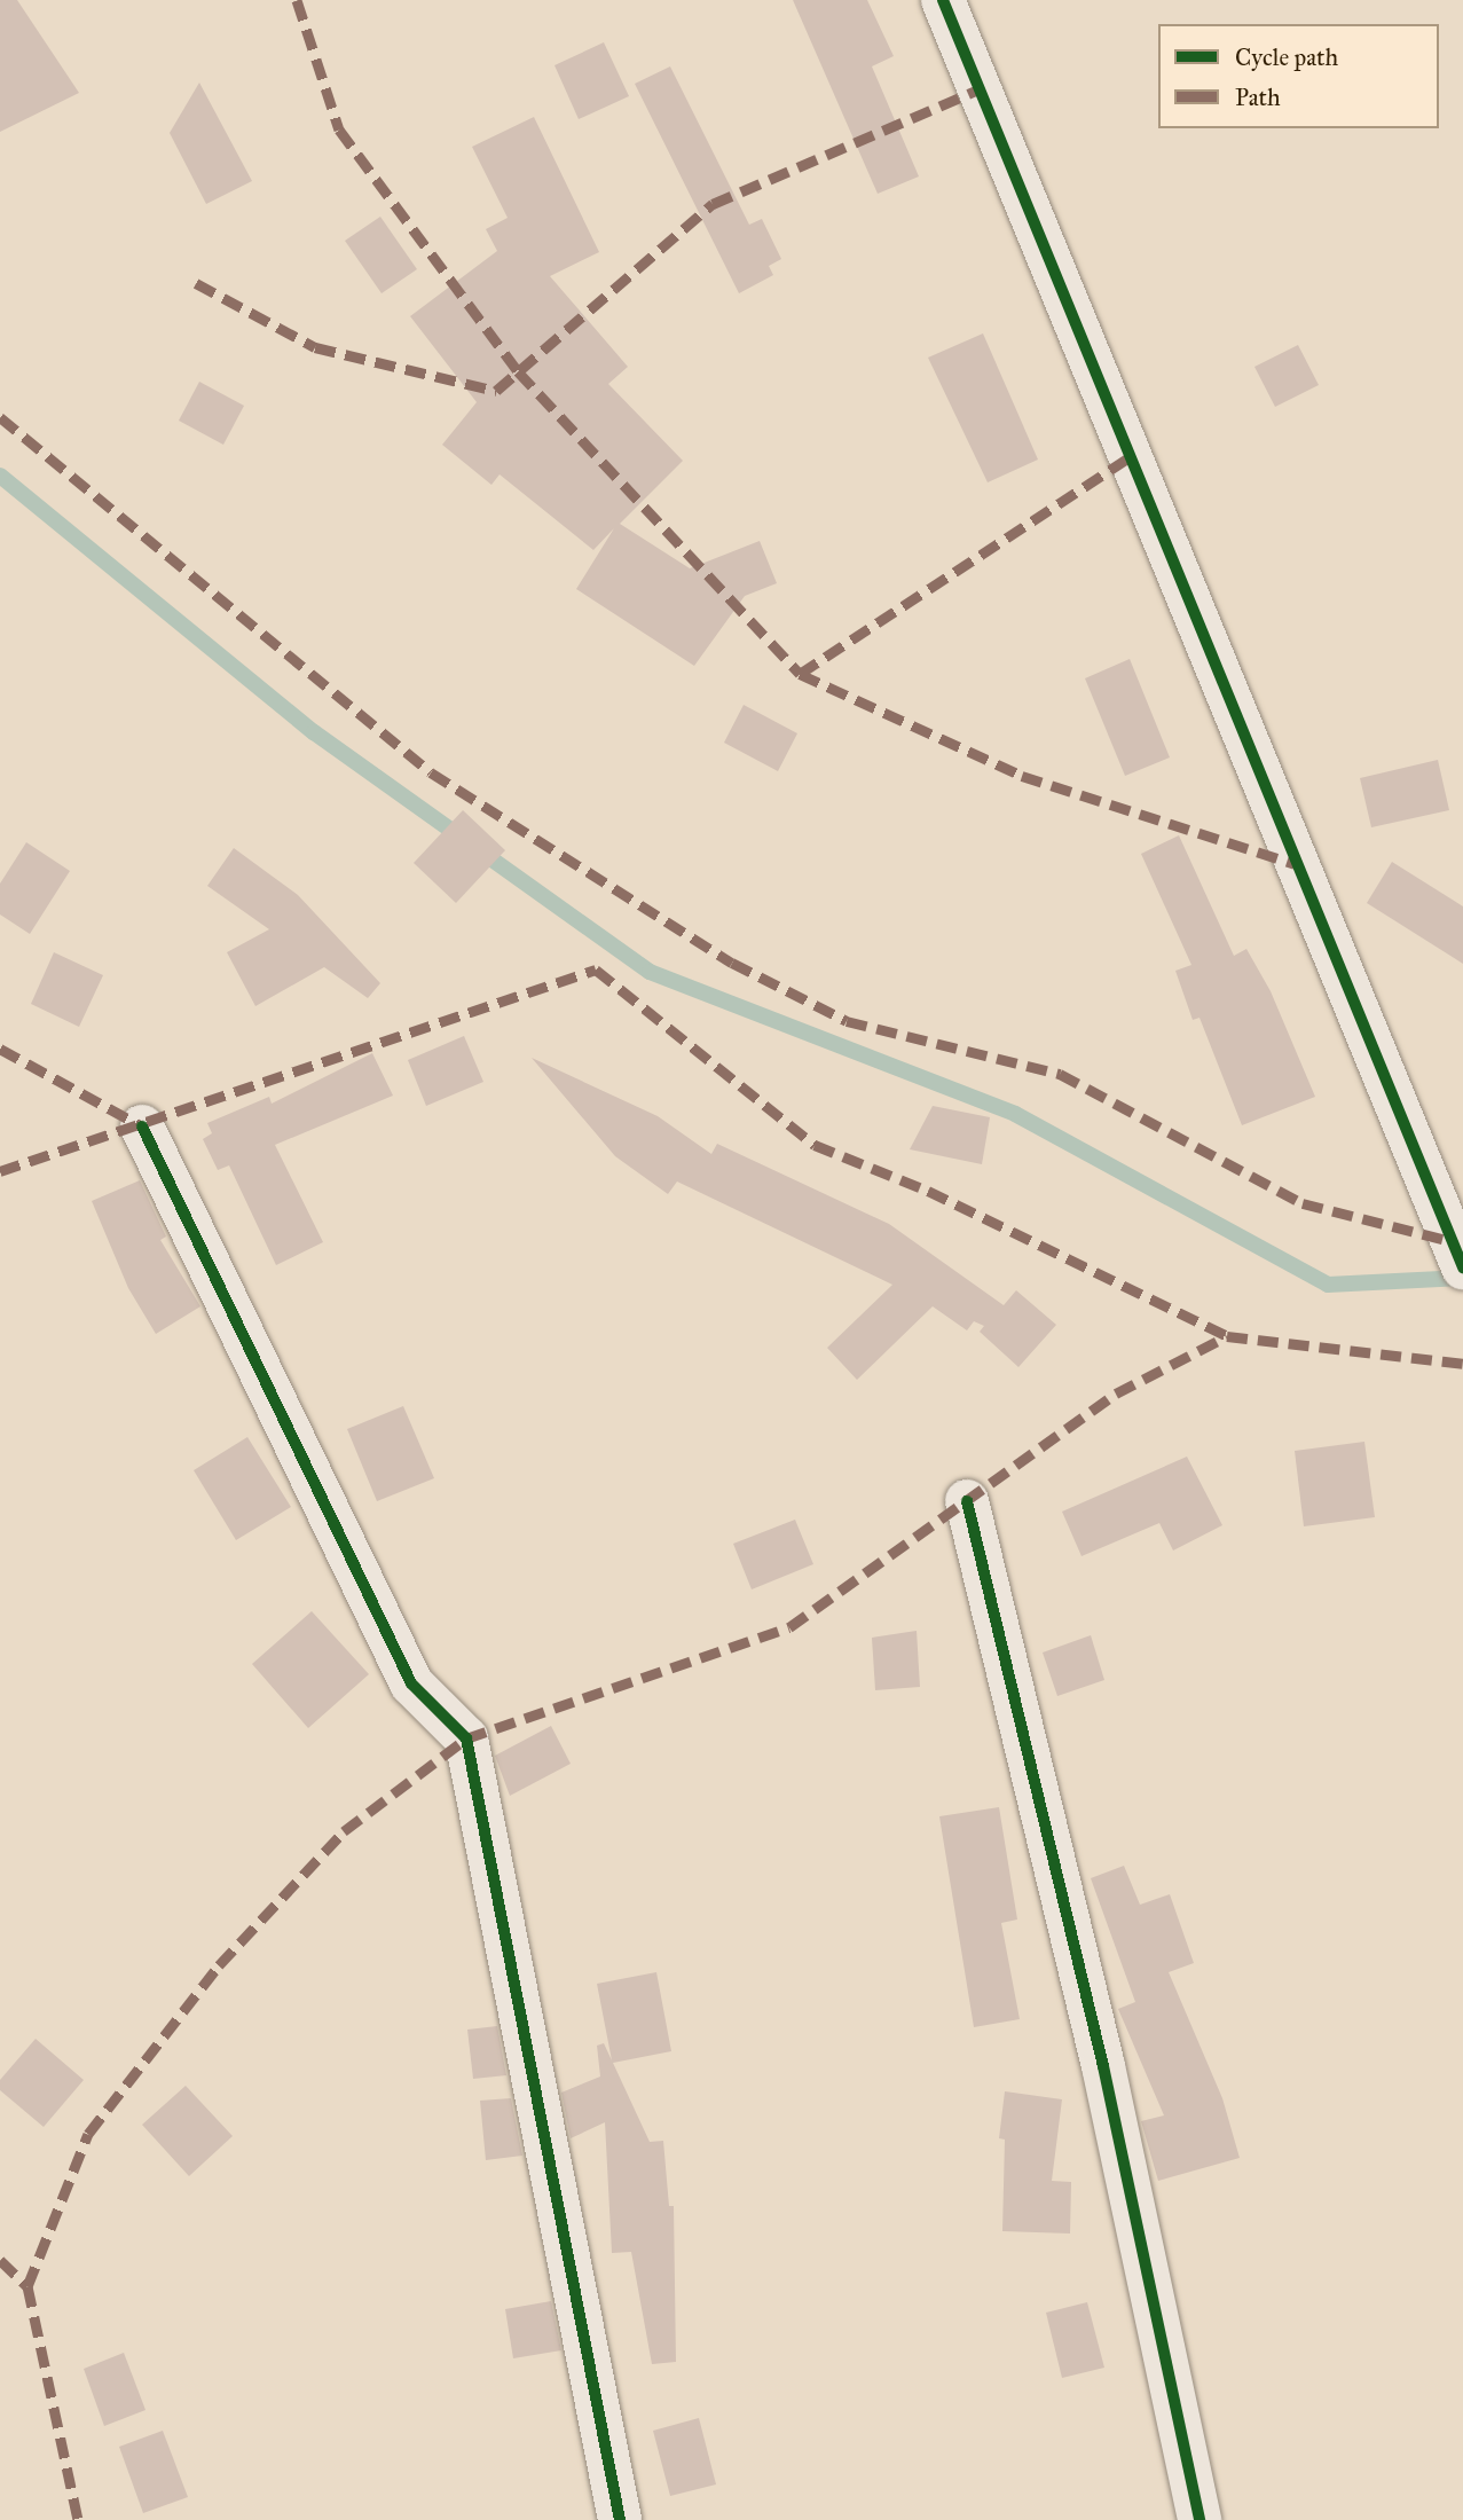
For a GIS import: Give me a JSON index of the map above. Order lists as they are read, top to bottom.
{
  "legend": ["Cycle path", "Path"]
}
